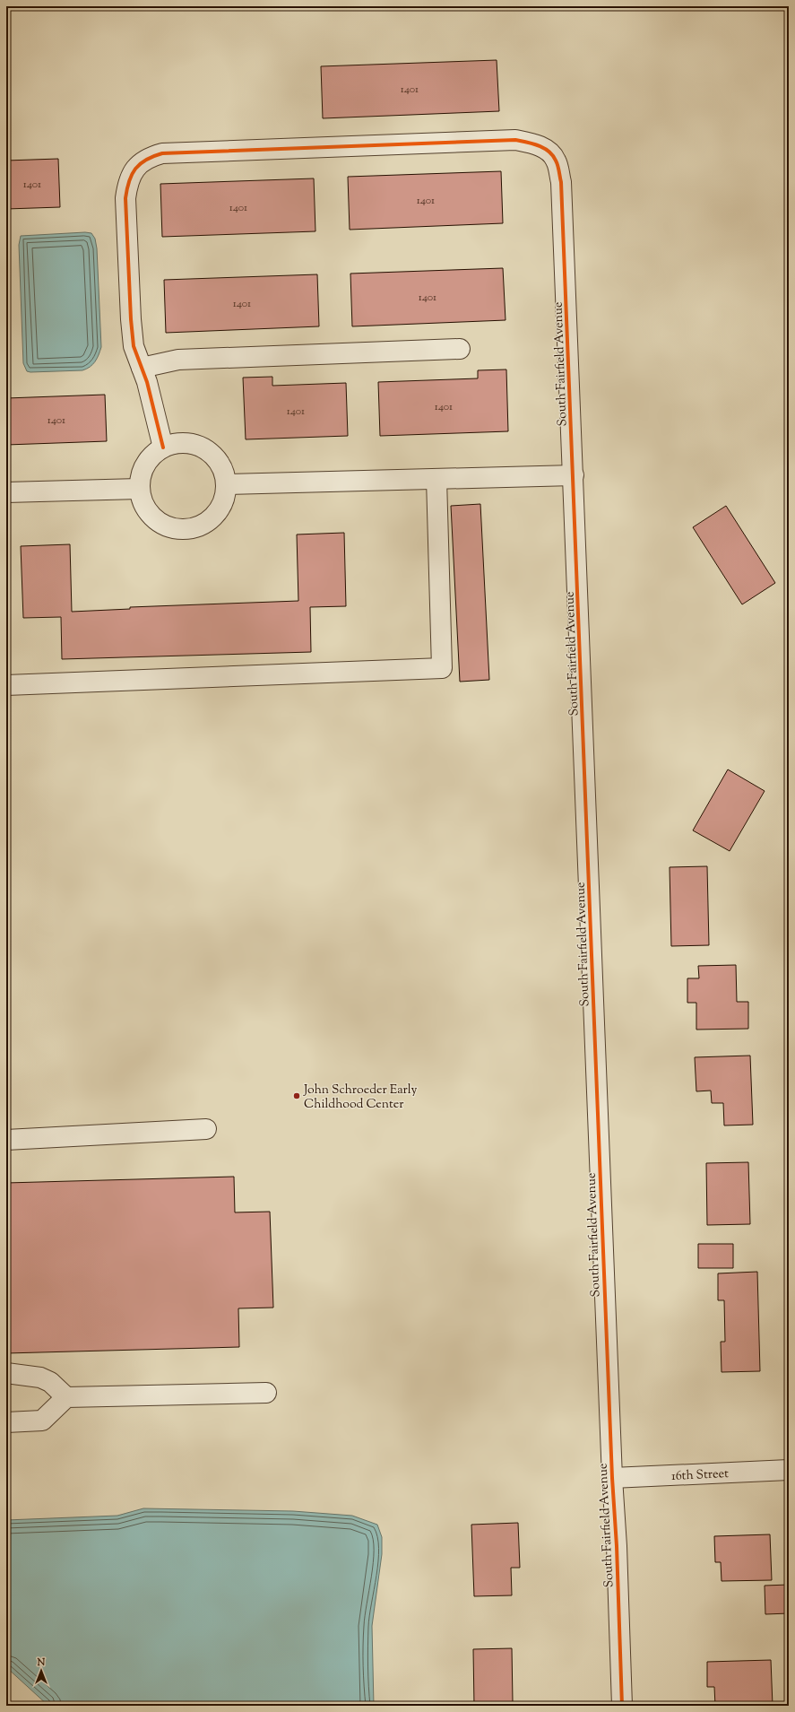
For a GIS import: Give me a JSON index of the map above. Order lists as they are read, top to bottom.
{
  "streets": {
    "street": ["South Fairfield Avenue", "16th Street"]
  },
  "crossings": [
    ["South Fairfield Avenue", "16th Street"]
  ],
  "places": ["John Schroeder Early Childhood Center"],
  "house_numbers": [
    "1401",
    "1401",
    "1401",
    "1401",
    "1401",
    "1401",
    "1401",
    "1401",
    "1401"
  ],
  "north": "top"
}
